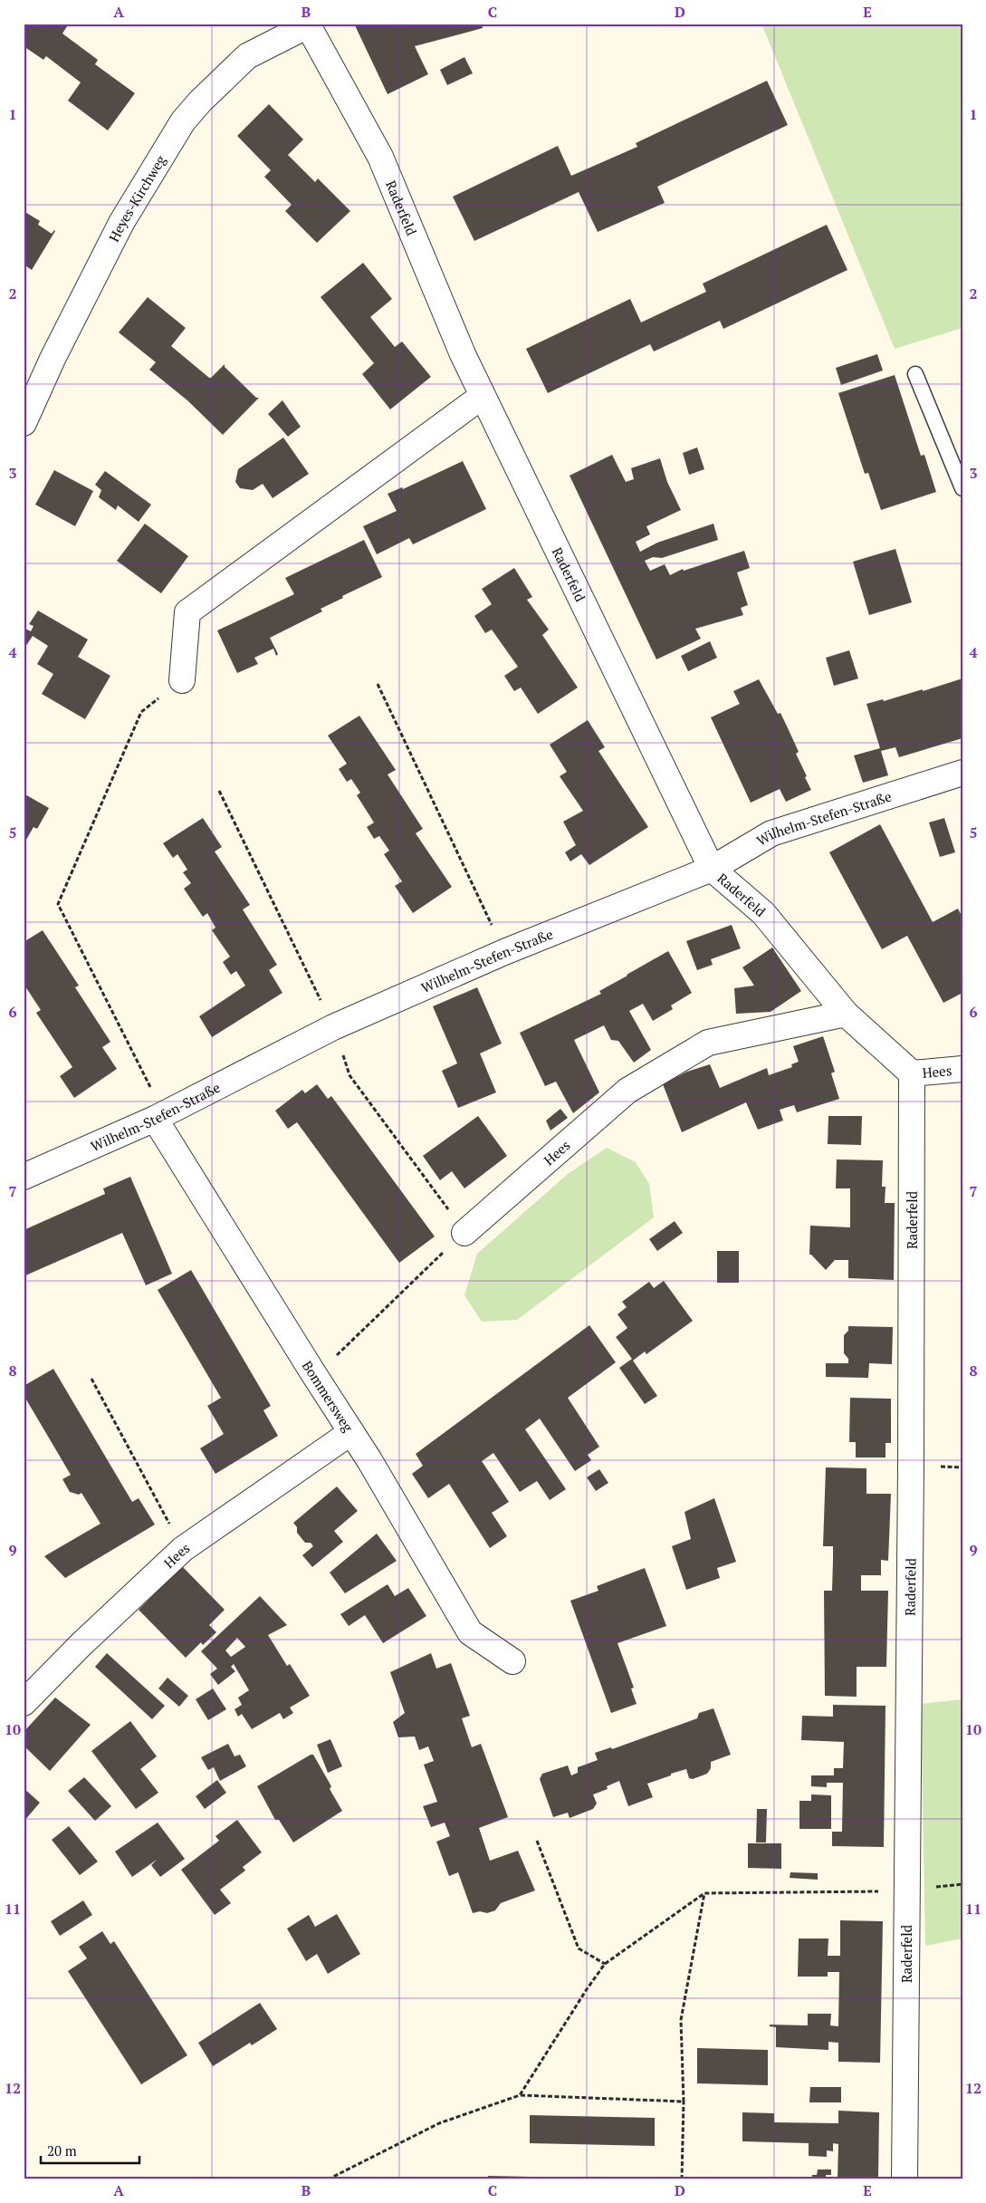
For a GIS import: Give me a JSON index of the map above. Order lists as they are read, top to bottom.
{
  "streets": {
    "street": [
      "Heyes-Kirchweg",
      "Raderfeld",
      "Wilhelm-Stefen-Straße",
      "Hees",
      "Bommersweg"
    ]
  },
  "crossings": [
    ["Heyes-Kirchweg", "Raderfeld"],
    ["Raderfeld", "Wilhelm-Stefen-Straße"],
    ["Raderfeld", "Hees"],
    ["Wilhelm-Stefen-Straße", "Bommersweg"],
    ["Hees", "Bommersweg"]
  ],
  "scale_bar": "20 m",
  "grid": {
    "columns": [
      "A",
      "B",
      "C",
      "D",
      "E"
    ],
    "rows": [
      "1",
      "2",
      "3",
      "4",
      "5",
      "6",
      "7",
      "8",
      "9",
      "10",
      "11",
      "12"
    ]
  }
}
